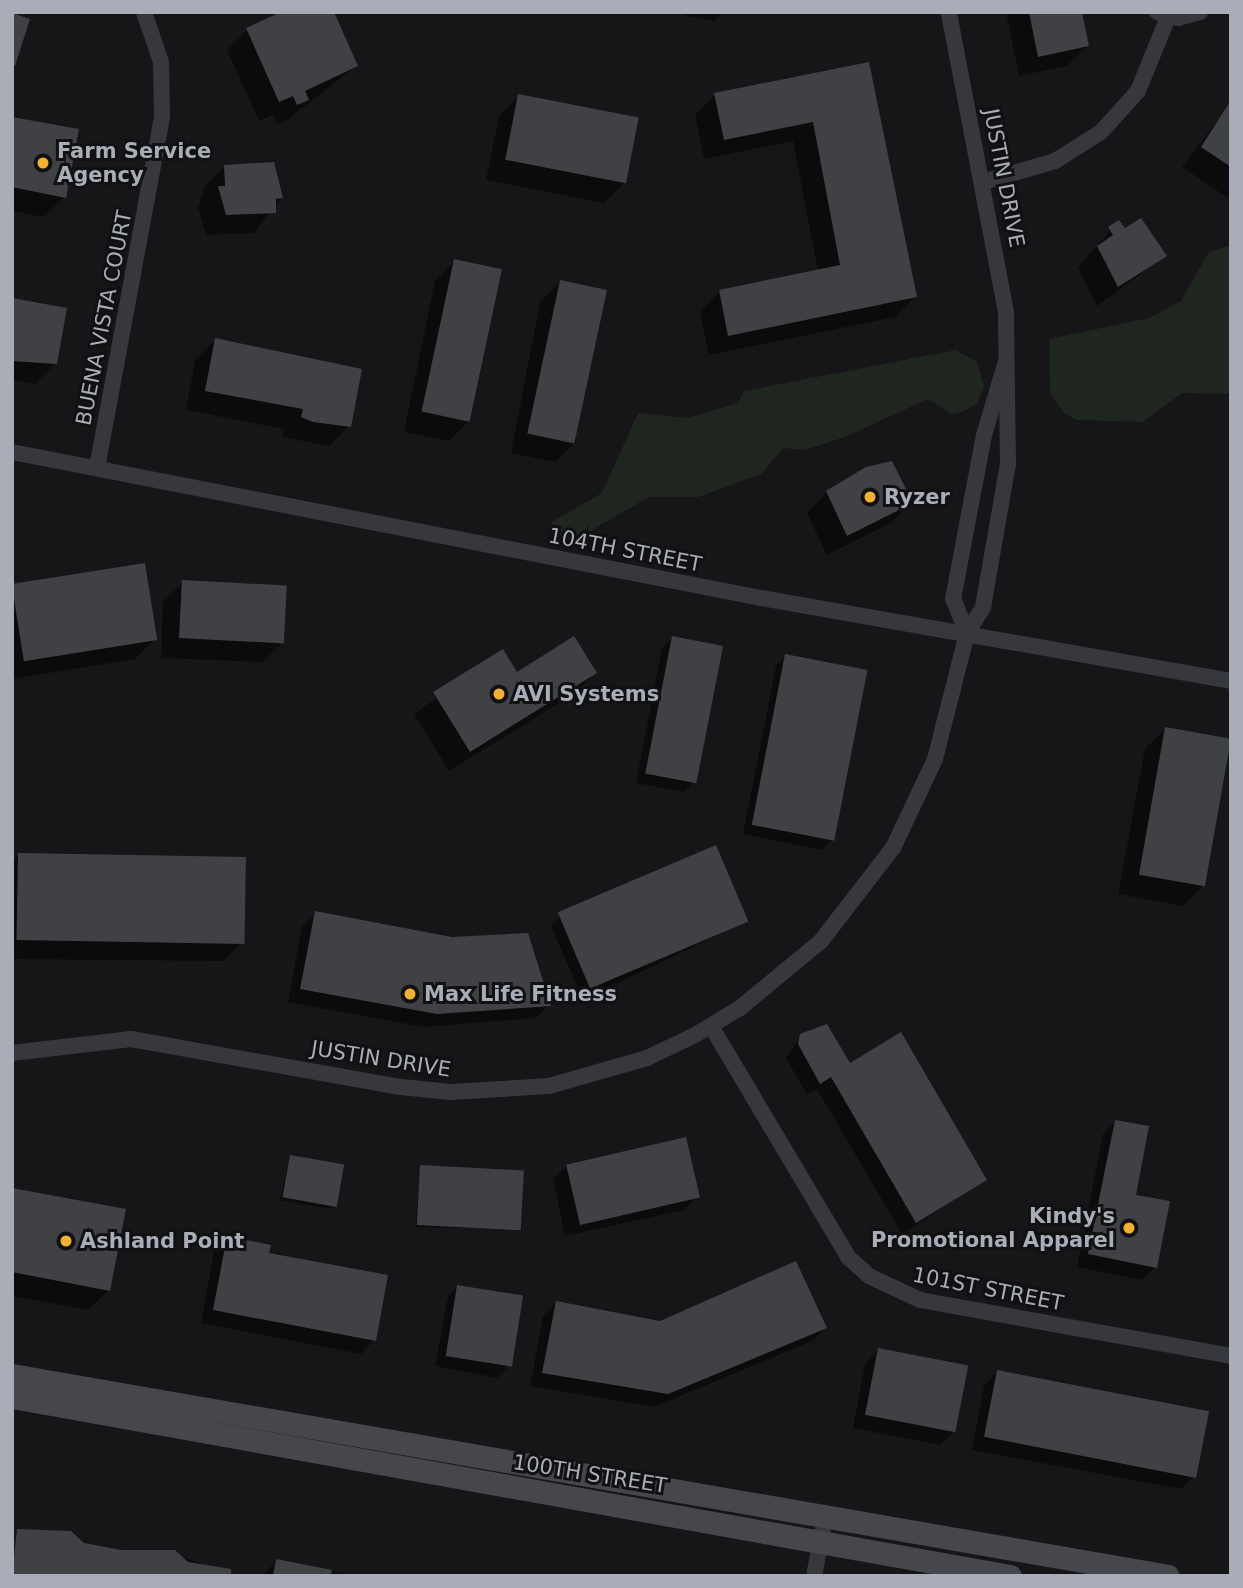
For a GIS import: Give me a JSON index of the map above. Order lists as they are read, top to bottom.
{
  "streets": {
    "main road": ["100TH STREET"],
    "street": [
      "JUSTIN DRIVE",
      "BUENA VISTA COURT",
      "104TH STREET",
      "101ST STREET"
    ]
  },
  "crossings": [
    ["JUSTIN DRIVE", "104TH STREET"],
    ["JUSTIN DRIVE", "101ST STREET"],
    ["BUENA VISTA COURT", "104TH STREET"]
  ],
  "places": [
    "Farm Service Agency",
    "Ryzer",
    "AVI Systems",
    "Max Life Fitness",
    "Kindy's Promotional Apparel",
    "Ashland Point"
  ]
}
